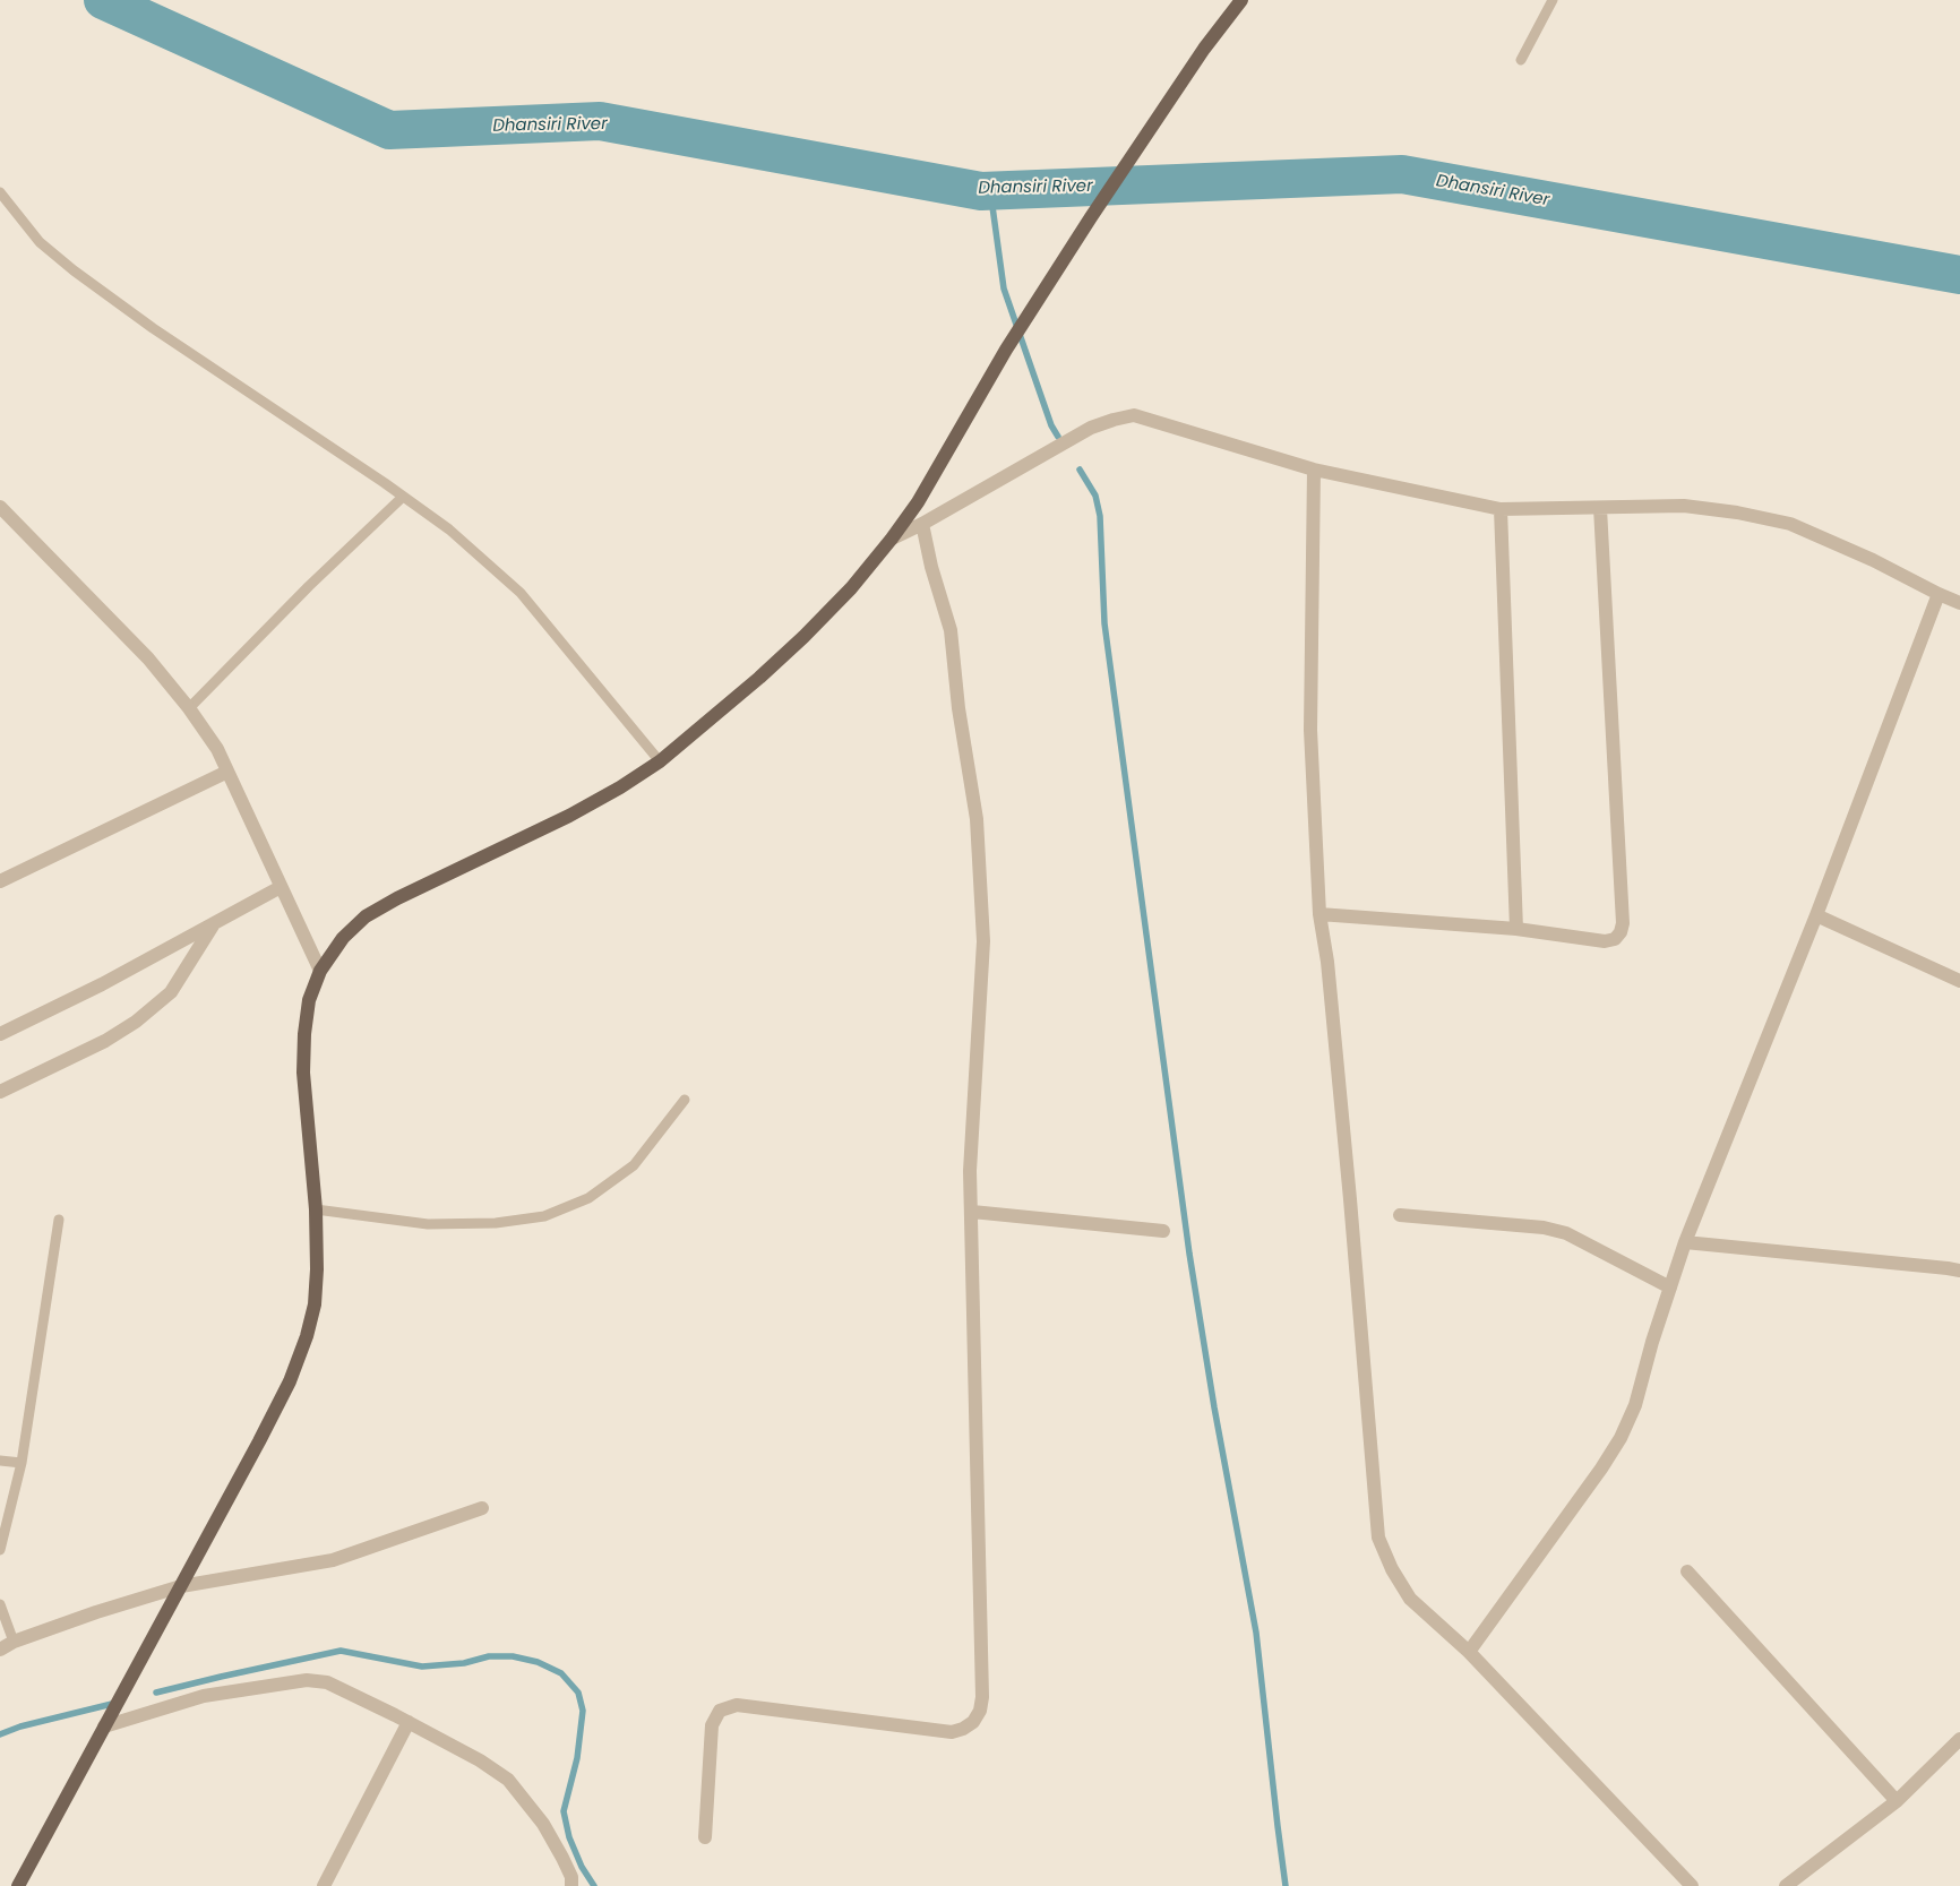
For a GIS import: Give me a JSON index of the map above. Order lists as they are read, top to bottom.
{
  "water": ["Dhansiri River"]
}
